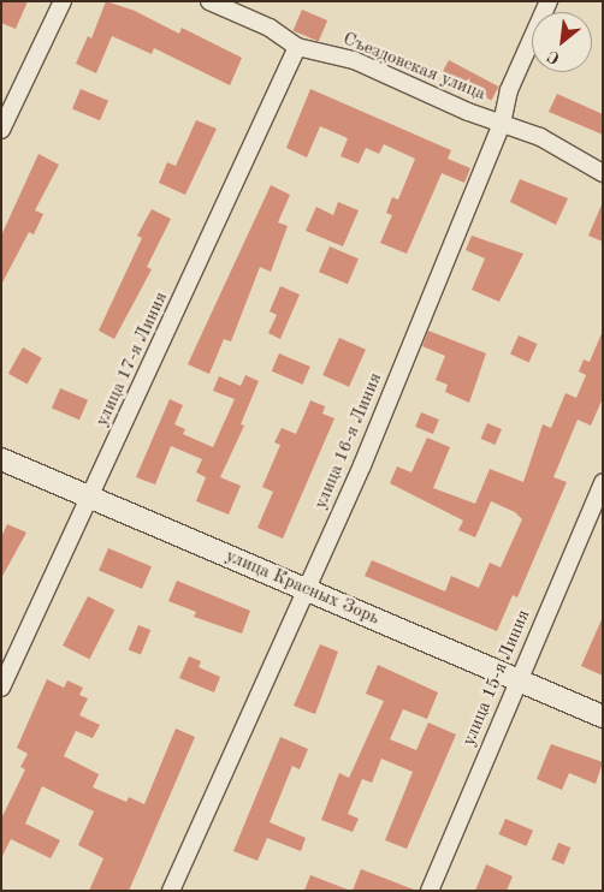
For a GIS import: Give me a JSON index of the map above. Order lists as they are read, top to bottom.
{
  "streets": {
    "street": [
      "Съездовская улица",
      "улица 17-я Линия",
      "улица 16-я Линия",
      "улица Красных Зорь",
      "улица 15-я Линия"
    ]
  },
  "crossings": [
    ["Съездовская улица", "улица 17-я Линия"],
    ["Съездовская улица", "улица 16-я Линия"],
    ["улица 17-я Линия", "улица Красных Зорь"],
    ["улица 16-я Линия", "улица Красных Зорь"],
    ["улица Красных Зорь", "улица 15-я Линия"]
  ],
  "north": "bottom left"
}
